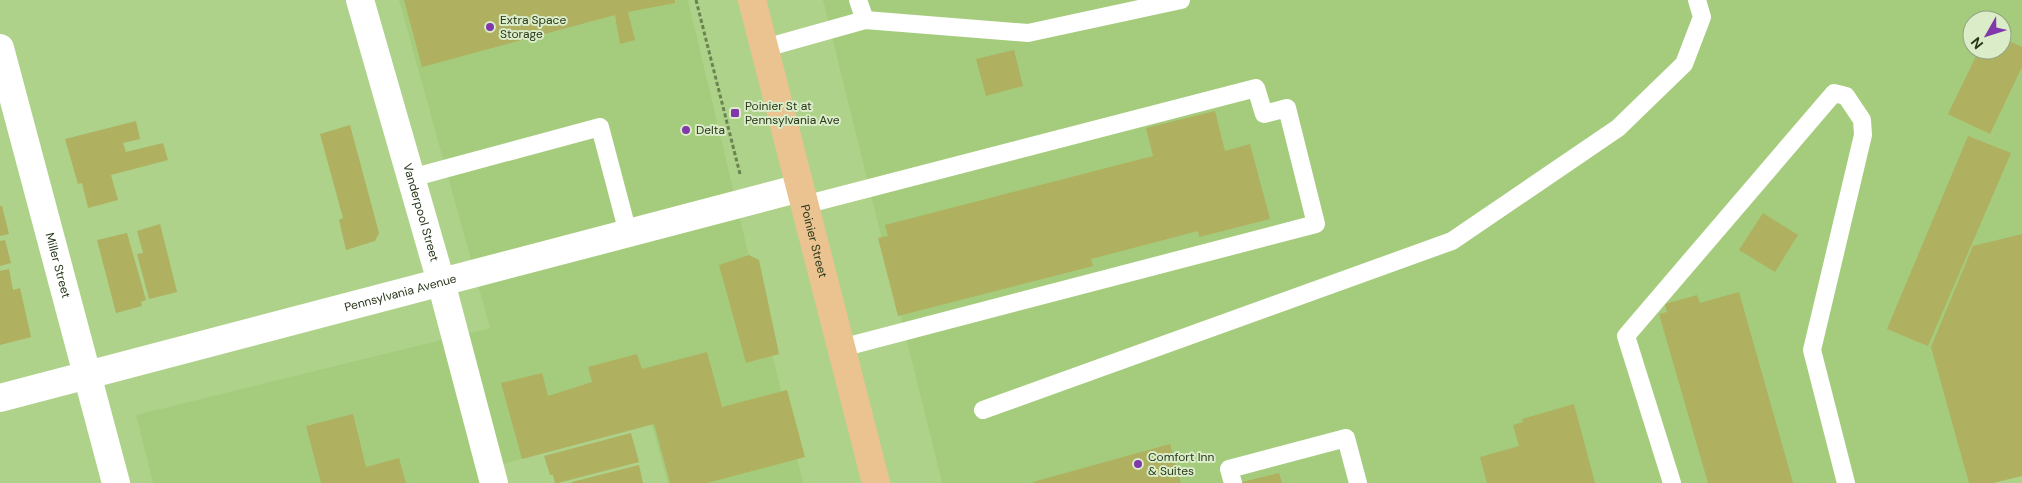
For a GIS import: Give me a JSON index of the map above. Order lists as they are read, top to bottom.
{
  "streets": {
    "main road": ["Poinier Street"],
    "street": ["Vanderpool Street", "Miller Street", "Pennsylvania Avenue"]
  },
  "crossings": [
    ["Vanderpool Street", "Pennsylvania Avenue"],
    ["Poinier Street", "Pennsylvania Avenue"],
    ["Miller Street", "Pennsylvania Avenue"]
  ],
  "places": {
    "other": ["Extra Space Storage", "Delta", "Comfort Inn & Suites"],
    "transit": ["Poinier St at Pennsylvania Ave"]
  },
  "north": "bottom left"
}
